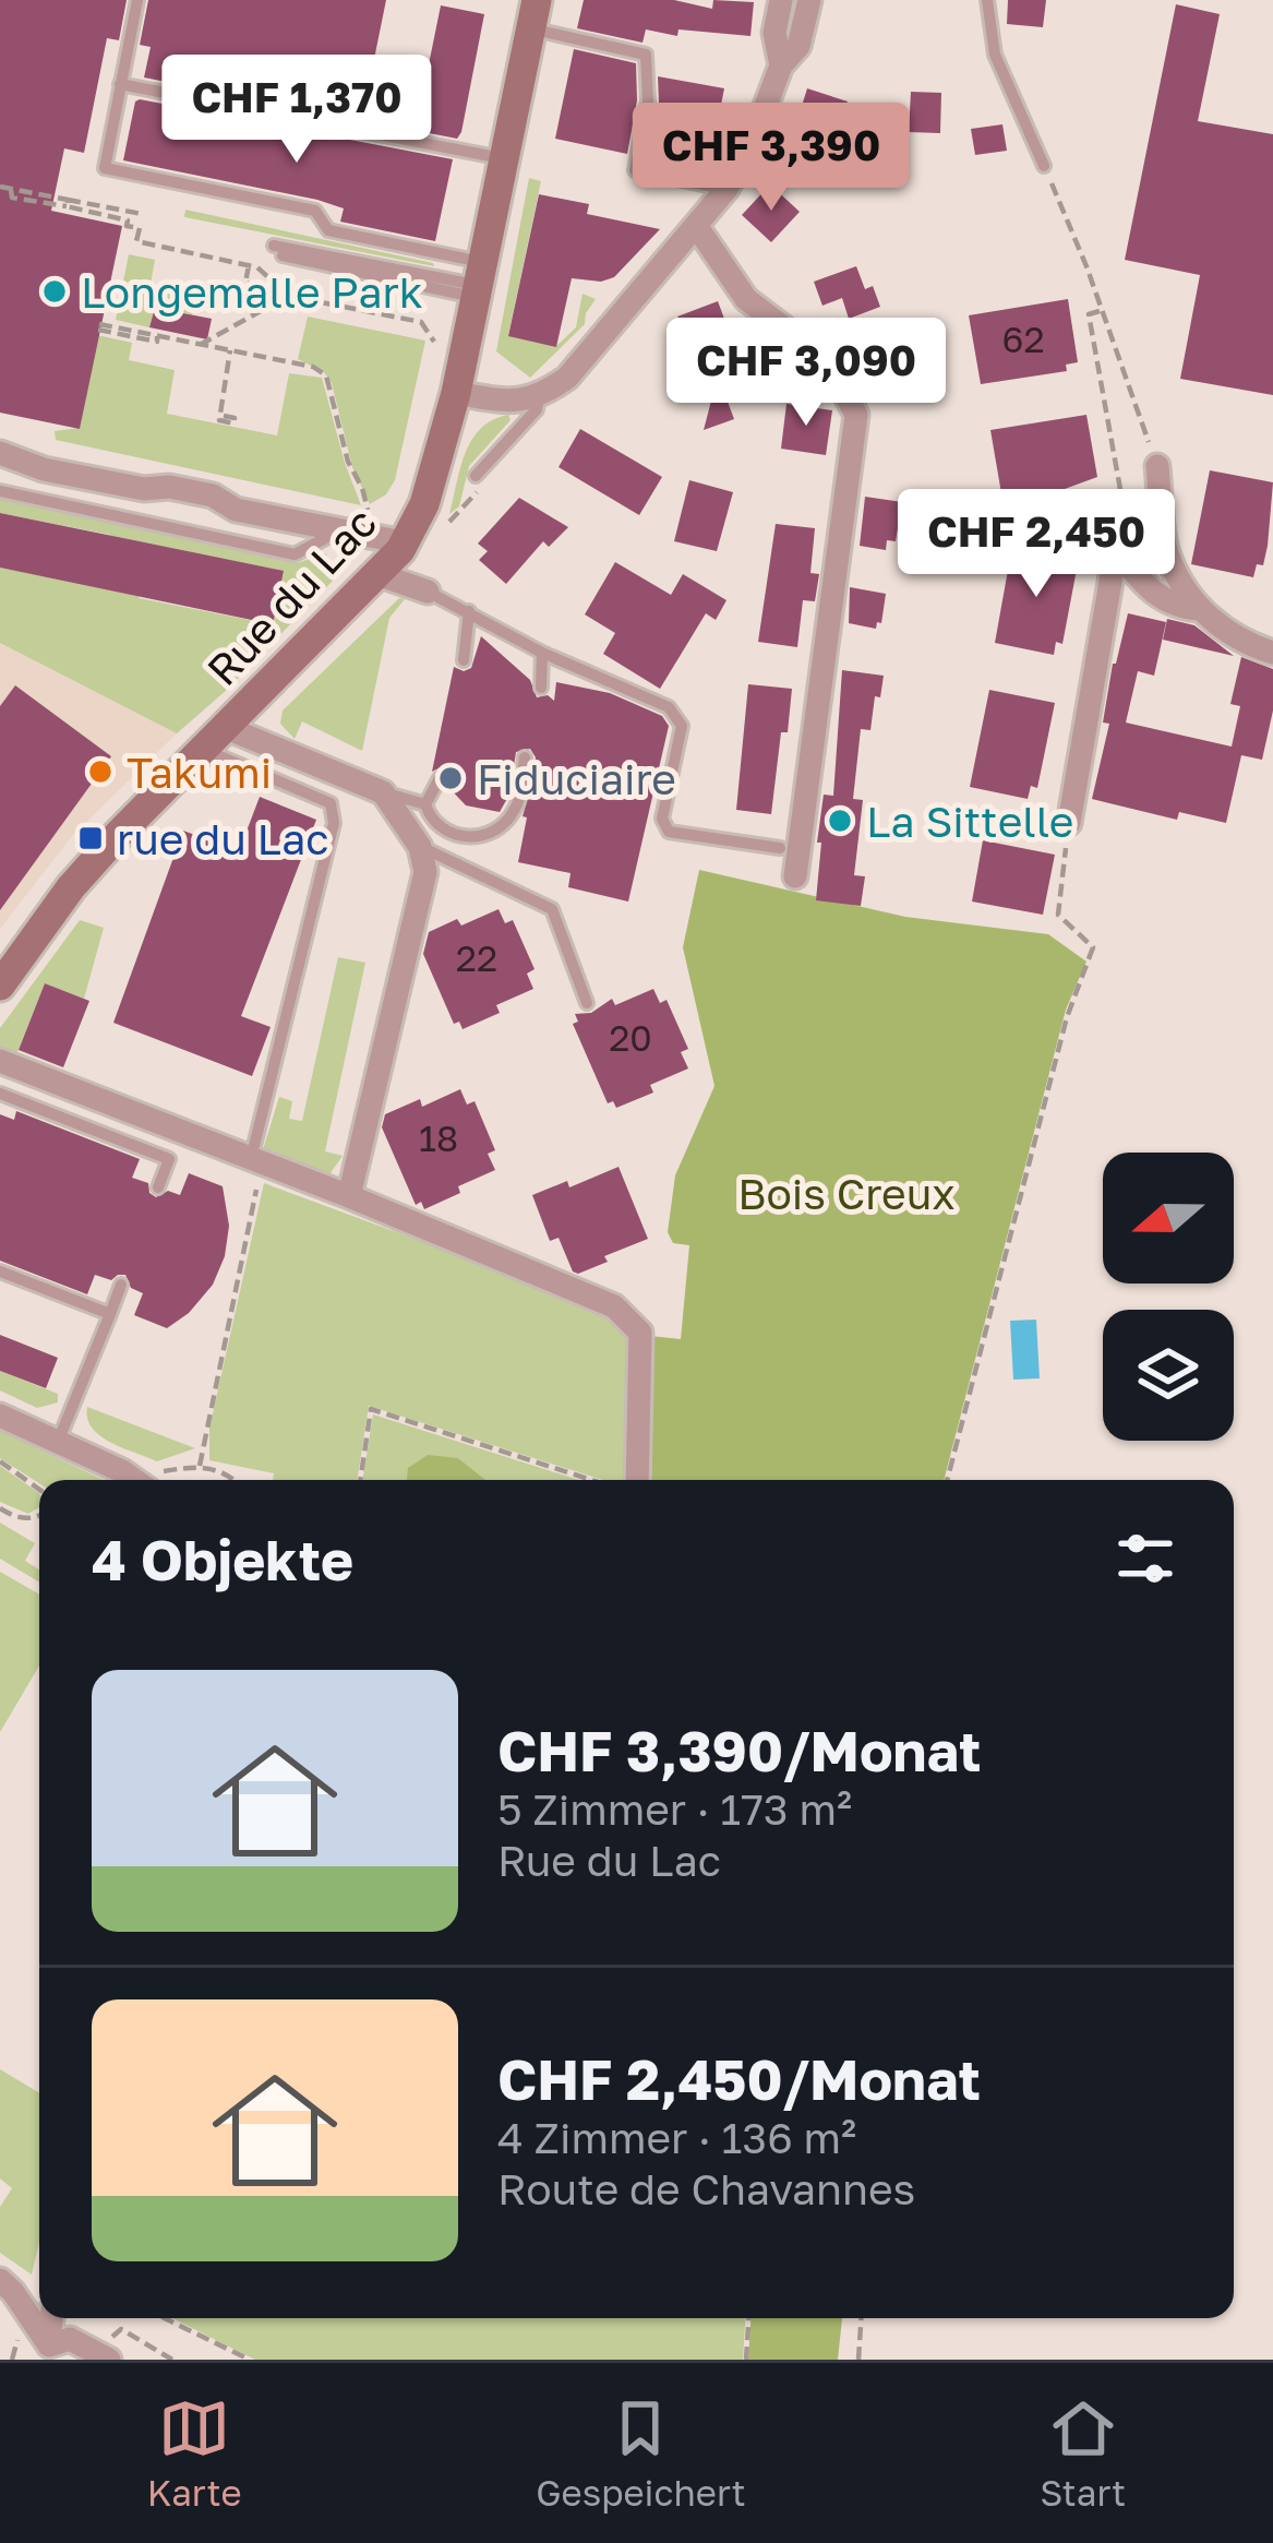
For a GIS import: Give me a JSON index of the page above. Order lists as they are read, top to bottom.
{
  "streets": {
    "street": ["Rue du Lac"]
  },
  "parks": ["Bois Creux"],
  "places": {
    "other": [
      "Longemalle Park",
      "Takumi",
      "Fiduciaire",
      "La Sittelle"
    ],
    "transit": ["rue du Lac"]
  },
  "house_numbers": [
    "62",
    "22",
    "20",
    "18"
  ],
  "north": "left",
  "page": {
    "price": [
      "CHF 1,370",
      "CHF 3,390",
      "CHF 3,090",
      "CHF 2,450"
    ],
    "heading": "4 Objekte",
    "list": [
      {
        "name": "CHF 3,390/Monat",
        "note": "5 Zimmer · 173 m² · Rue du Lac"
      },
      {
        "name": "CHF 2,450/Monat",
        "note": "4 Zimmer · 136 m² · Route de Chavannes"
      }
    ],
    "tabs": ["Karte", "Gespeichert", "Start"]
  }
}
